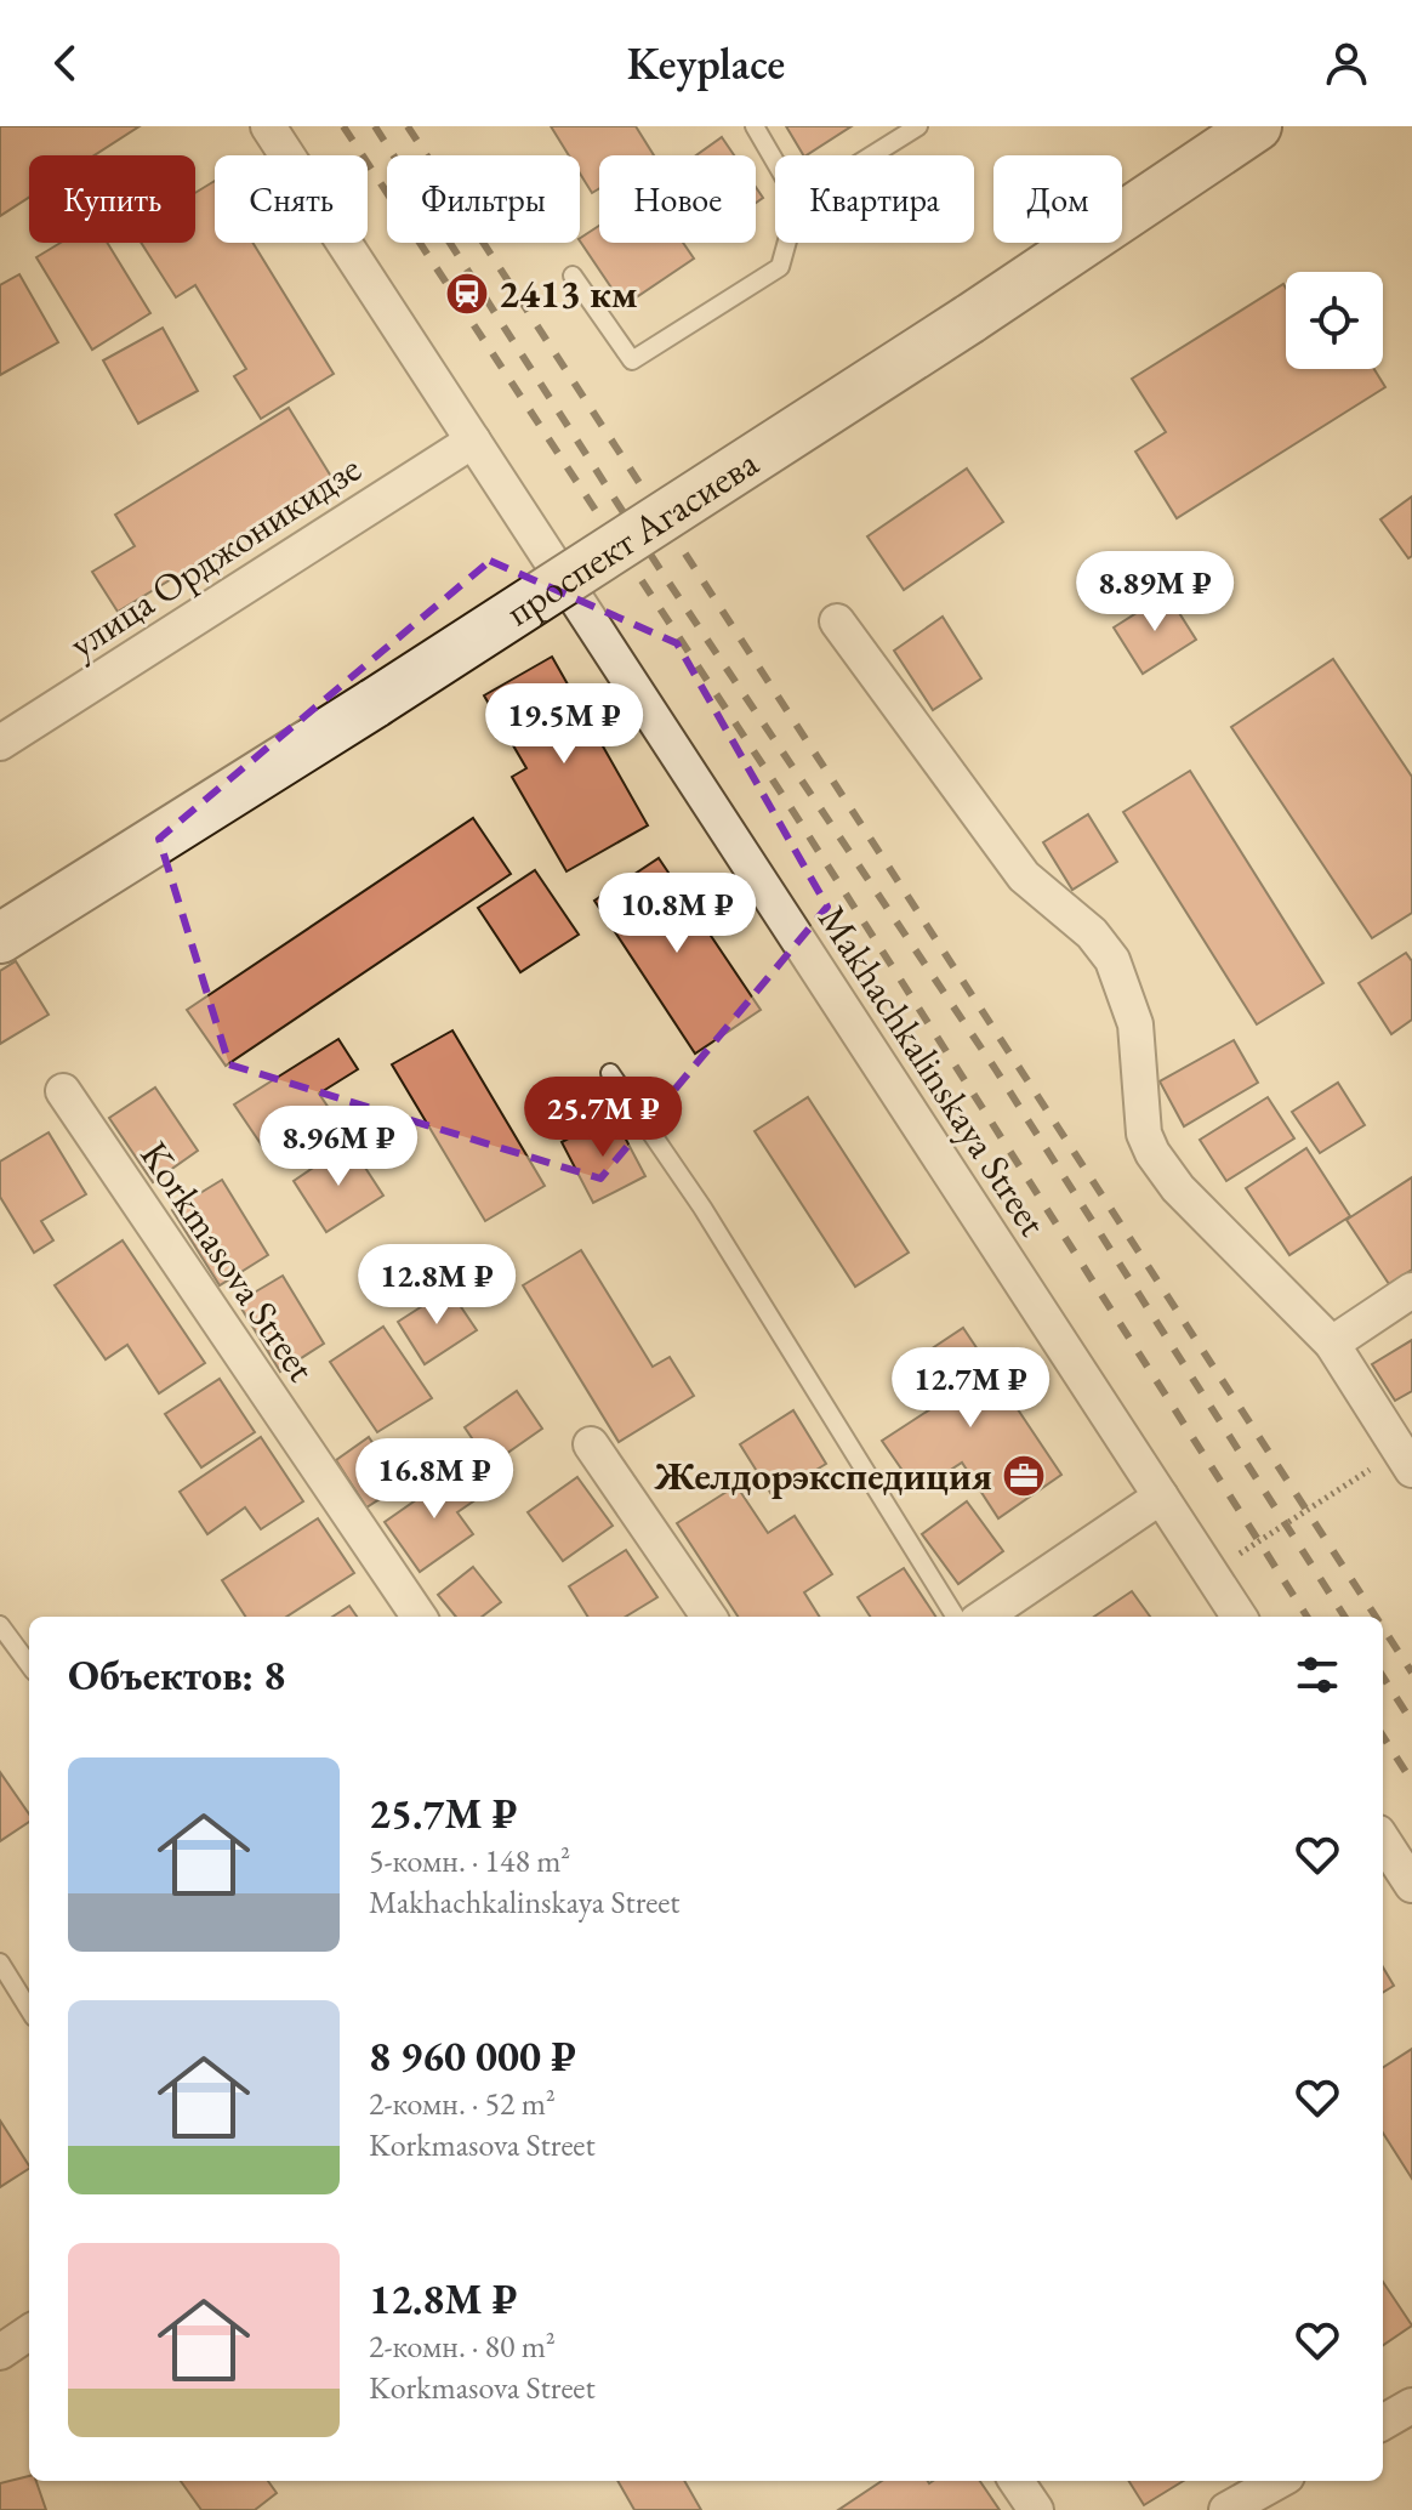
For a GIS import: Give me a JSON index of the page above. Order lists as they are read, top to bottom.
{
  "streets": {
    "main road": ["проспект Агасиева"],
    "street": ["улица Орджоникидзе", "Makhachkalinskaya Street", "Korkmasova Street"]
  },
  "crossings": [
    ["улица Орджоникидзе", "Makhachkalinskaya Street"]
  ],
  "places": {
    "station": ["2413 км"],
    "office": ["Желдорэкспедиция"]
  },
  "page": {
    "header": "Keyplace",
    "chip": [
      "Купить",
      "Снять",
      "Фильтры",
      "Новое",
      "Квартира",
      "Дом"
    ],
    "price": [
      "8.89M ₽",
      "19.5M ₽",
      "10.8M ₽",
      "25.7M ₽",
      "8.96M ₽",
      "12.8M ₽",
      "12.7M ₽",
      "16.8M ₽"
    ],
    "heading": "Объектов: 8",
    "list": [
      {
        "name": "25.7M ₽",
        "note": "5-комн. · 148 m² · Makhachkalinskaya Street"
      },
      {
        "name": "8 960 000 ₽",
        "note": "2-комн. · 52 m² · Korkmasova Street"
      },
      {
        "name": "12.8M ₽",
        "note": "2-комн. · 80 m² · Korkmasova Street"
      }
    ]
  }
}
